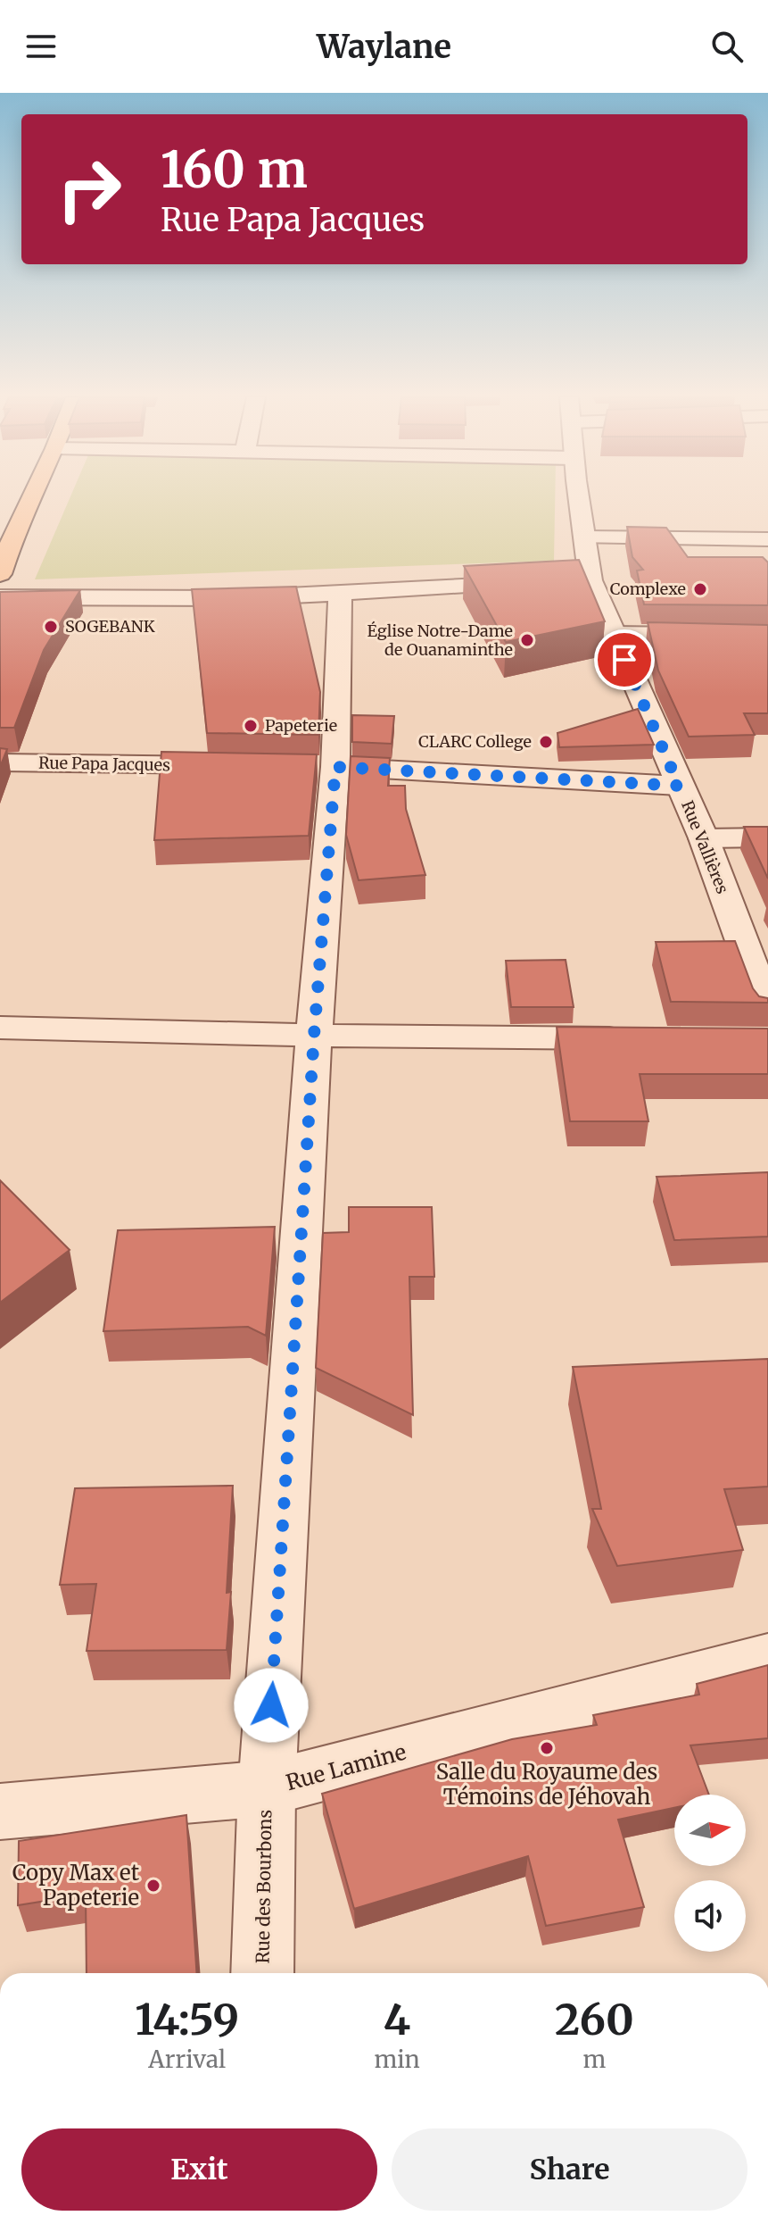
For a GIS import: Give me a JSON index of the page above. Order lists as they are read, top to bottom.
{
  "streets": {
    "street": [
      "Rue Papa Jacques",
      "Rue Vallières",
      "Rue Lamine",
      "Rue des Bourbons"
    ]
  },
  "crossings": [
    ["Rue Lamine", "Rue des Bourbons"]
  ],
  "places": [
    "Complexe",
    "SOGEBANK",
    "Église Notre-Dame de Ouanaminthe",
    "Papeterie",
    "CLARC College",
    "Salle du Royaume des Témoins de Jéhovah",
    "Copy Max et Papeterie"
  ],
  "north": "right",
  "page": {
    "header": "Waylane",
    "turn": ["160 m", "Rue Papa Jacques"],
    "eta": [
      "14:59",
      "Arrival",
      "4",
      "min",
      "260",
      "m"
    ],
    "buttons": ["Exit", "Share"]
  }
}
